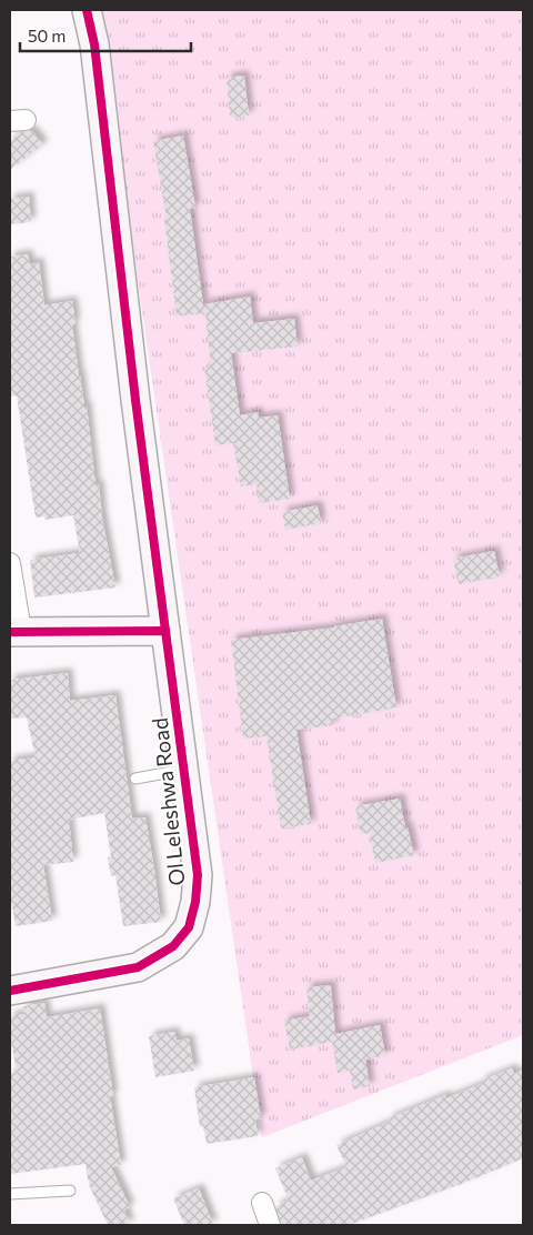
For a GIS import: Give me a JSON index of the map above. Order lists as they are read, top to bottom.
{
  "streets": {
    "street": ["Ol Leleshwa Road"]
  },
  "scale_bar": "50 m"
}
